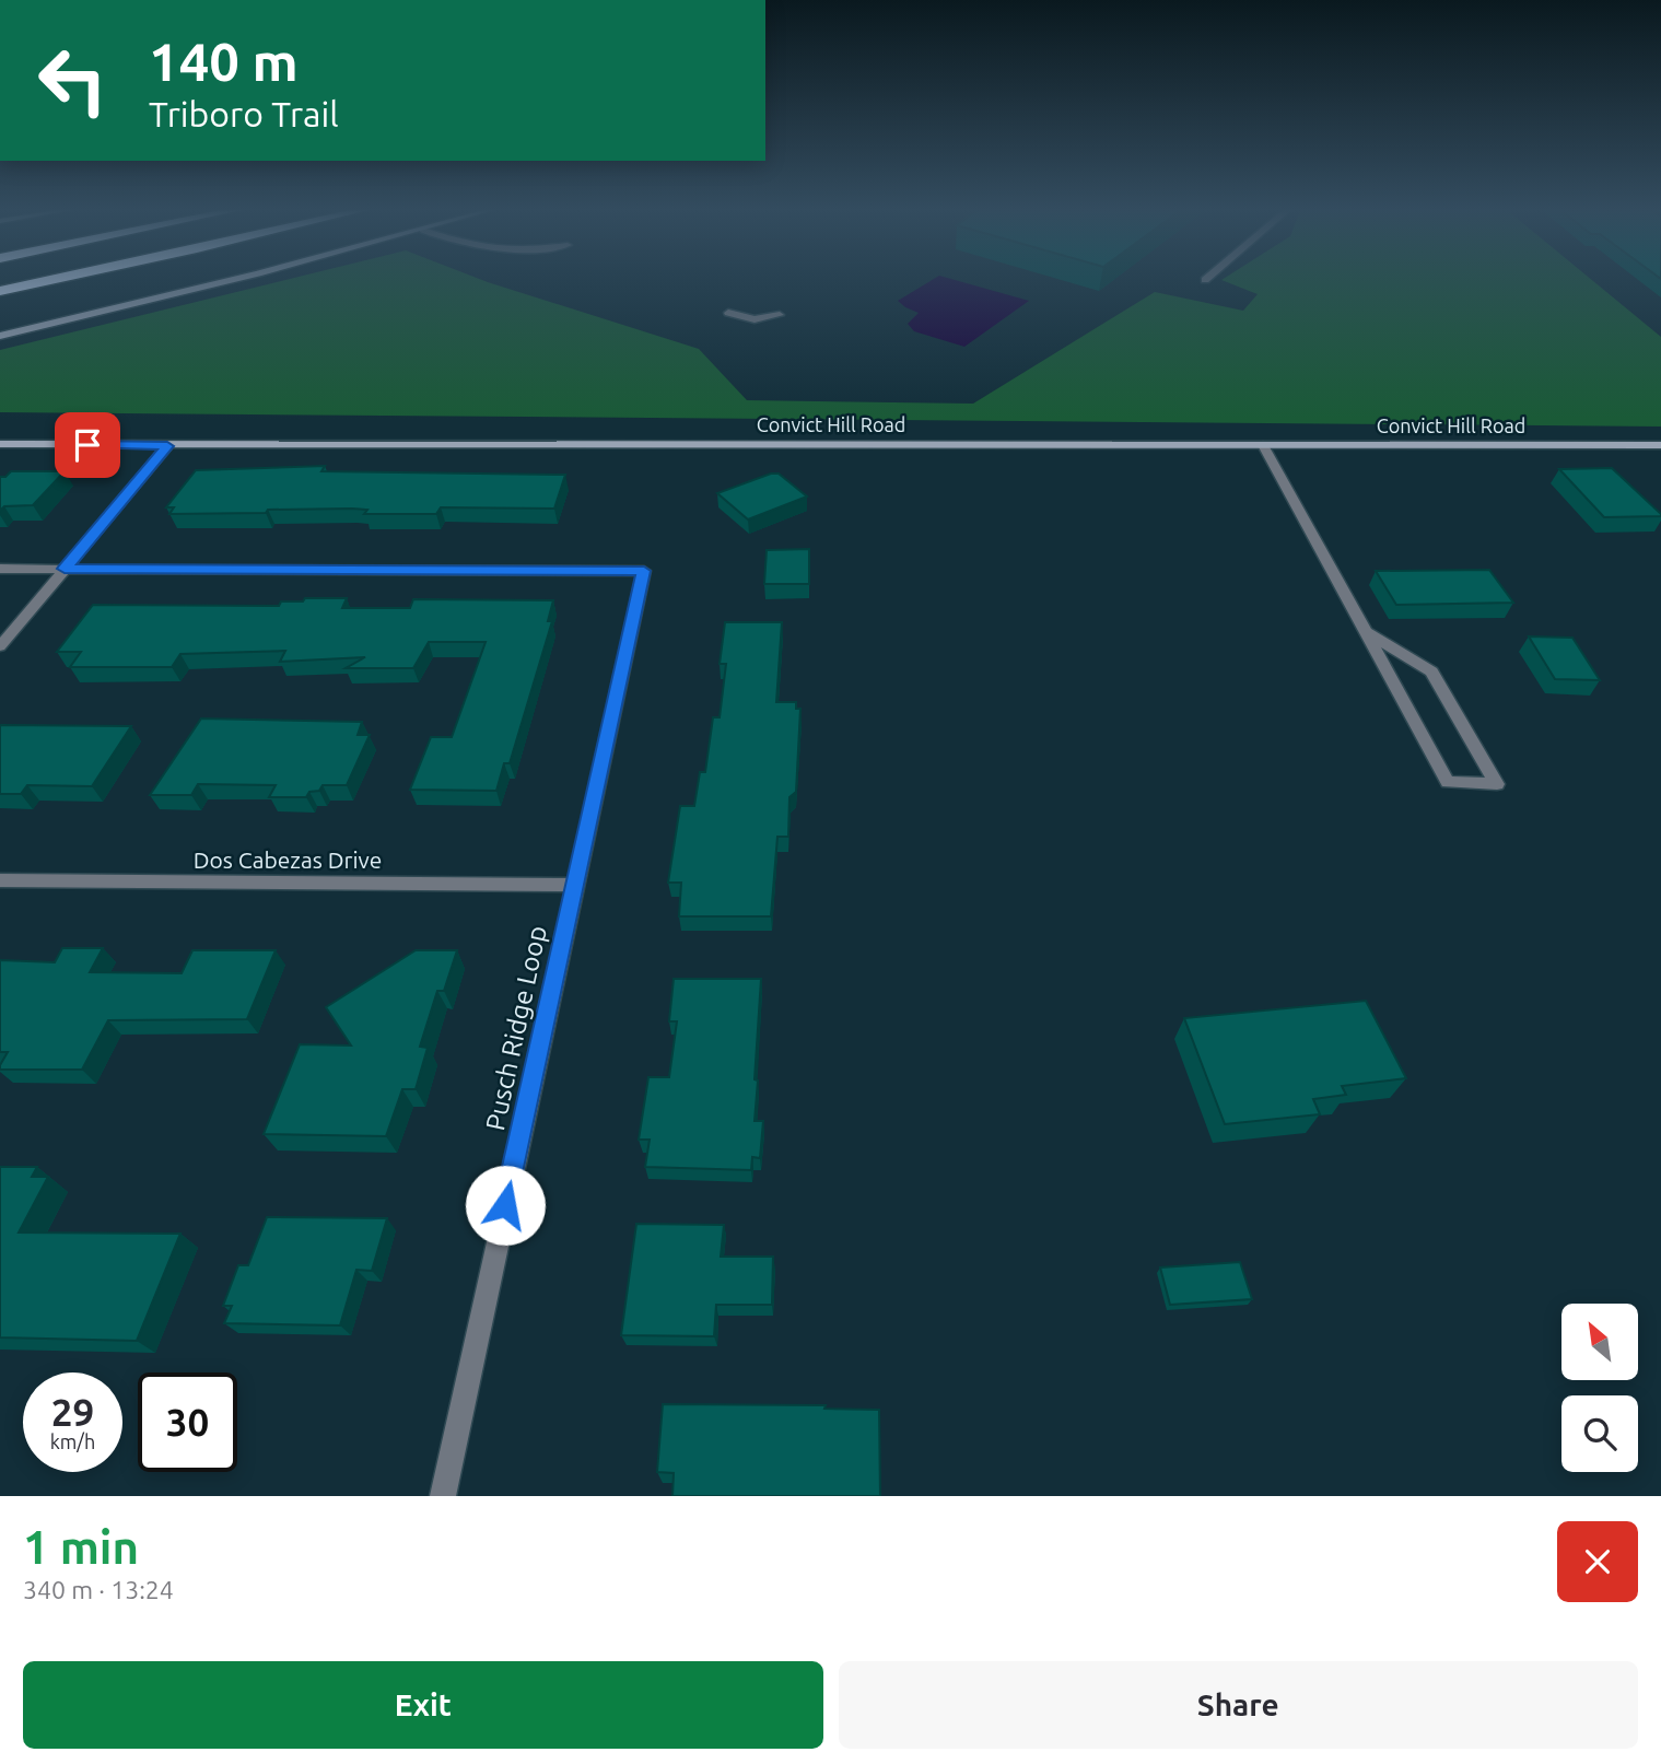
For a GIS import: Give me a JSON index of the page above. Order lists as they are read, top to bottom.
{
  "streets": {
    "street": ["Convict Hill Road", "Dos Cabezas Drive", "Pusch Ridge Loop"]
  },
  "crossings": [
    ["Dos Cabezas Drive", "Pusch Ridge Loop"]
  ],
  "north": "top left",
  "page": {
    "turn": ["140 m", "Triboro Trail"],
    "speed": "29 km/h",
    "limit": "30",
    "heading": ["1 min", "340 m · 13:24"],
    "buttons": ["Exit", "Share"]
  }
}
